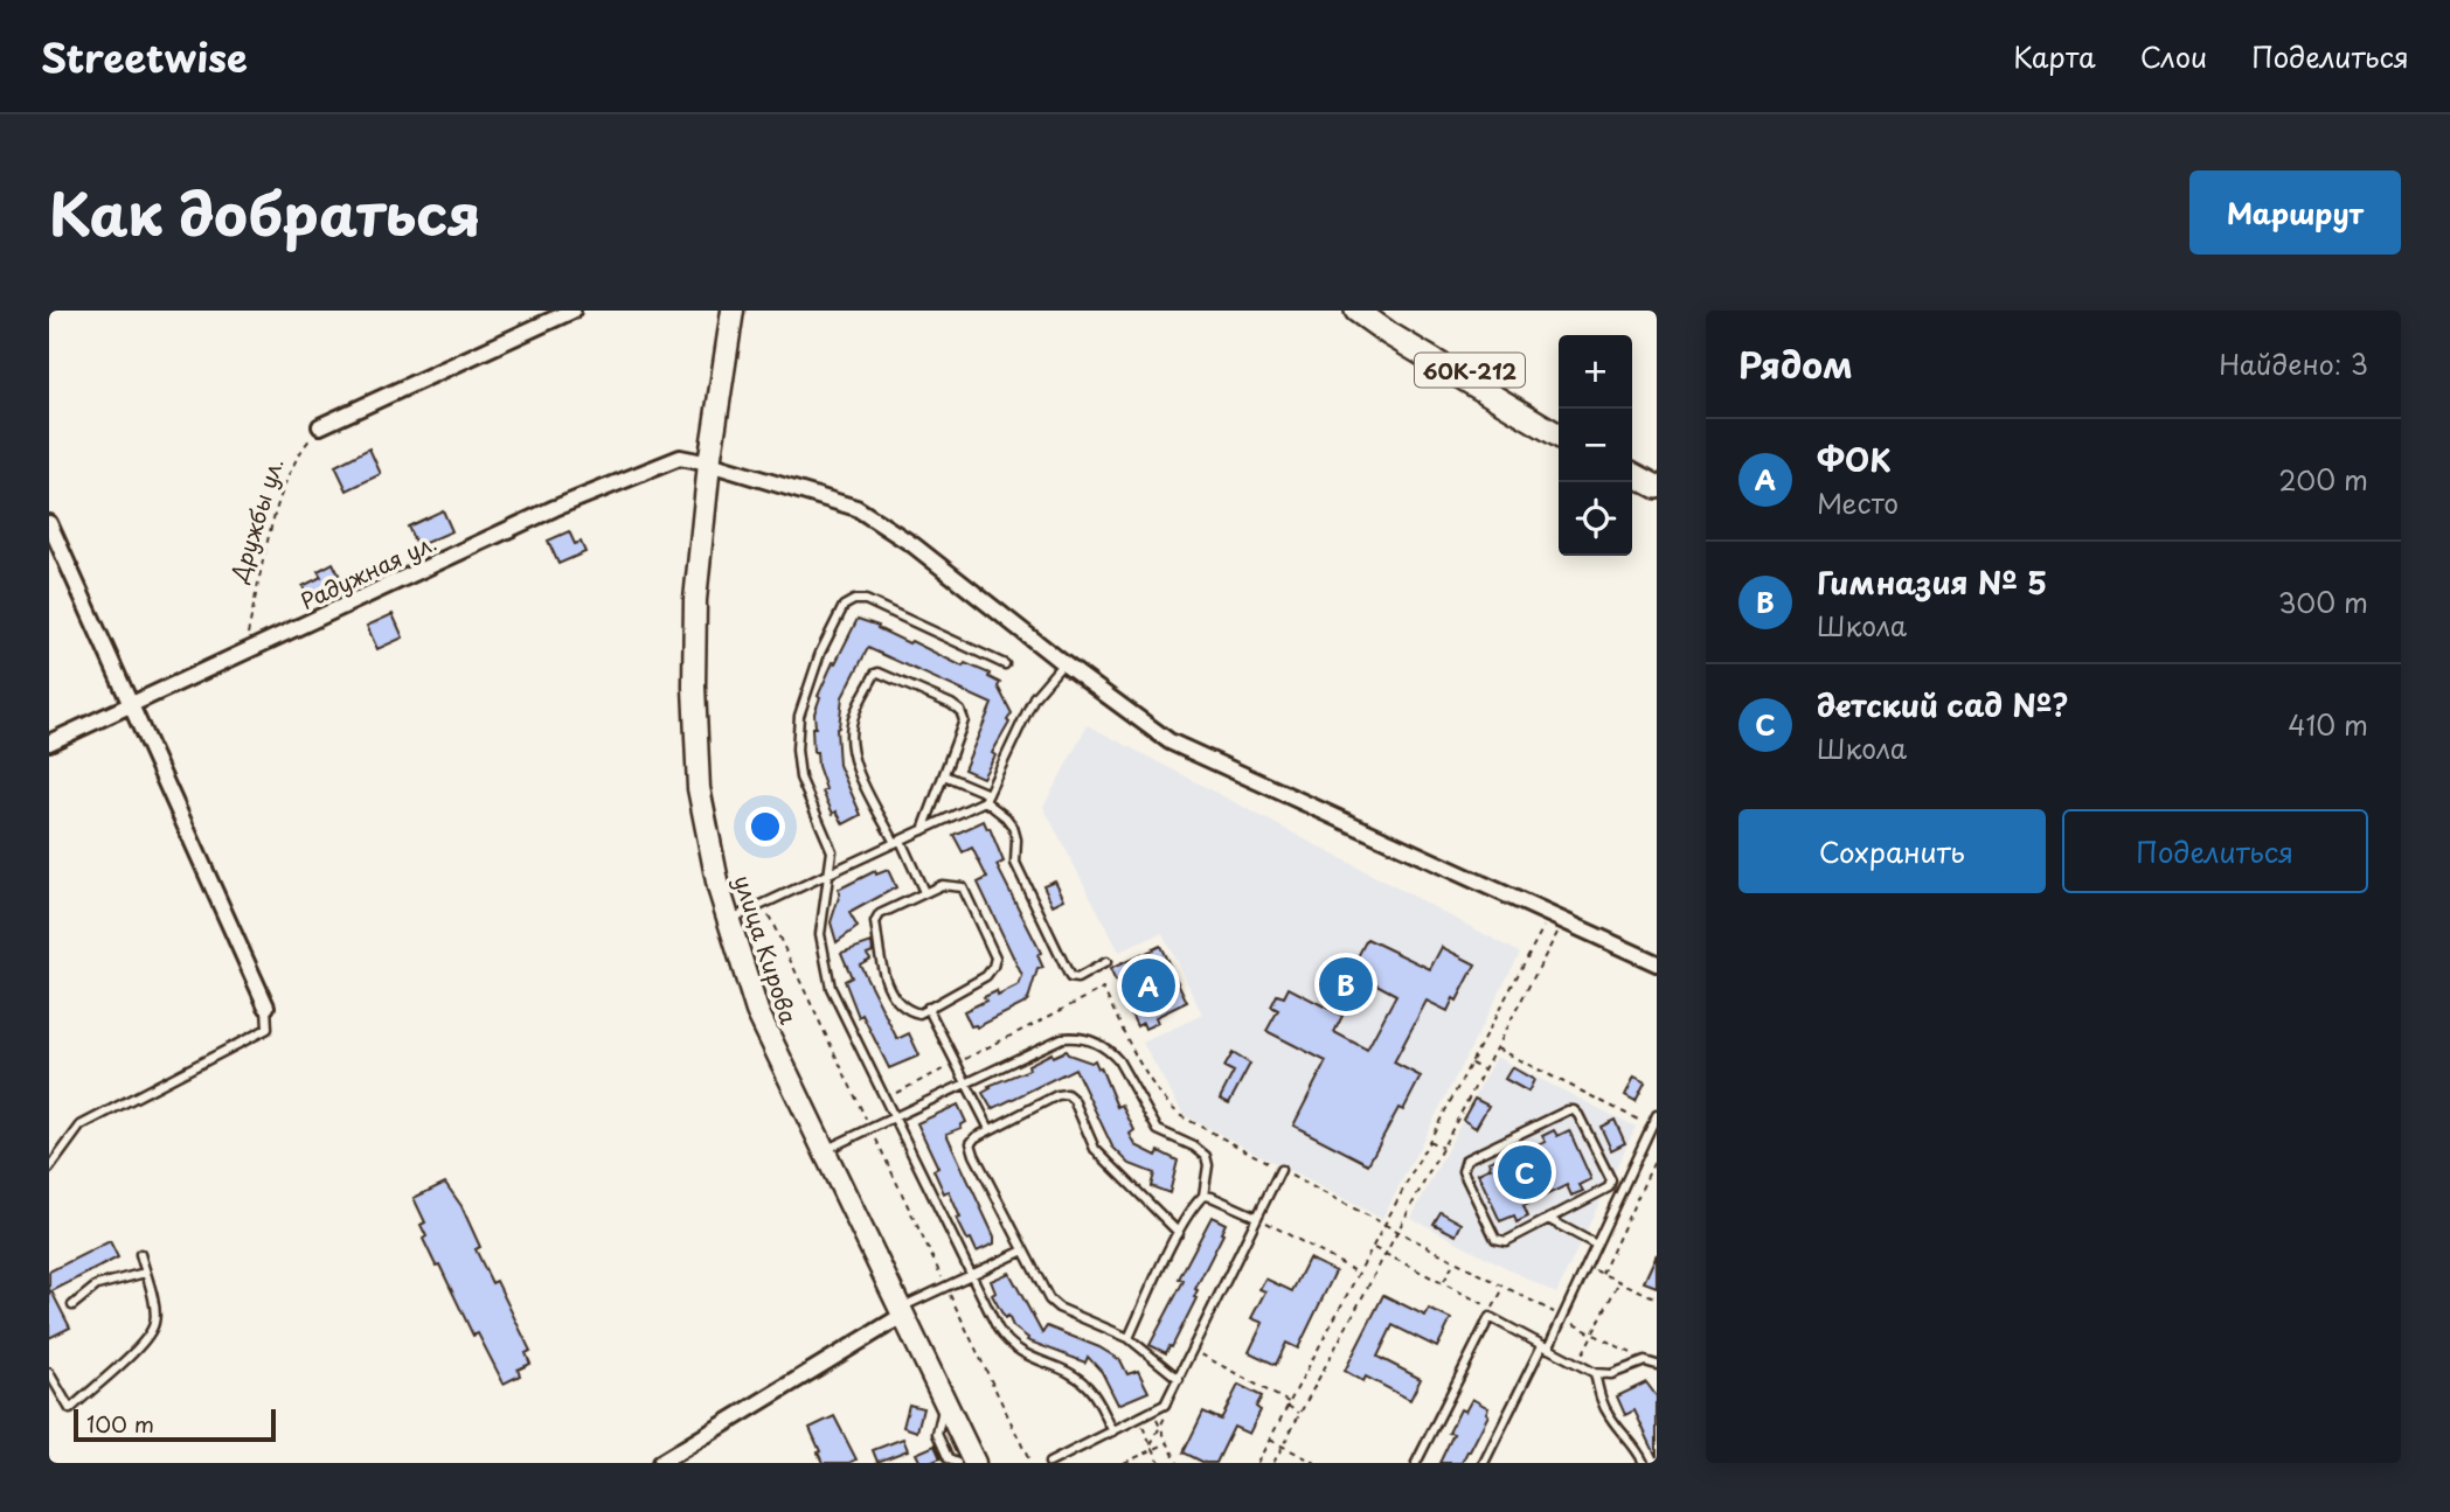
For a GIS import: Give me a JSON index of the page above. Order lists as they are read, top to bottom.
{
  "streets": {
    "main road": ["60К-212", "улица Кирова"],
    "street": ["Радужная ул."],
    "path": ["Дружбы ул."]
  },
  "crossings": [
    ["Дружбы ул.", "Радужная ул."],
    ["Радужная ул.", "улица Кирова"]
  ],
  "scale_bar": "100 m",
  "page": {
    "header": "Streetwise",
    "nav": ["Карта", "Слои", "Поделиться"],
    "title": "Как добраться",
    "buttons": [
      "Маршрут",
      ["Сохранить", "Поделиться"]
    ],
    "heading": ["Рядом", "Найдено: 3"],
    "map_buttons": ["+", "−"],
    "list": [
      {
        "mark": "A",
        "name": "ФОК",
        "note": "Место",
        "value": "200 m"
      },
      {
        "mark": "B",
        "name": "Гимназия № 5",
        "note": "Школа",
        "value": "300 m"
      },
      {
        "mark": "C",
        "name": "детский сад №?",
        "note": "Школа",
        "value": "410 m"
      }
    ],
    "pins": ["B", "A", "C"],
    "scale": "100 m"
  }
}
